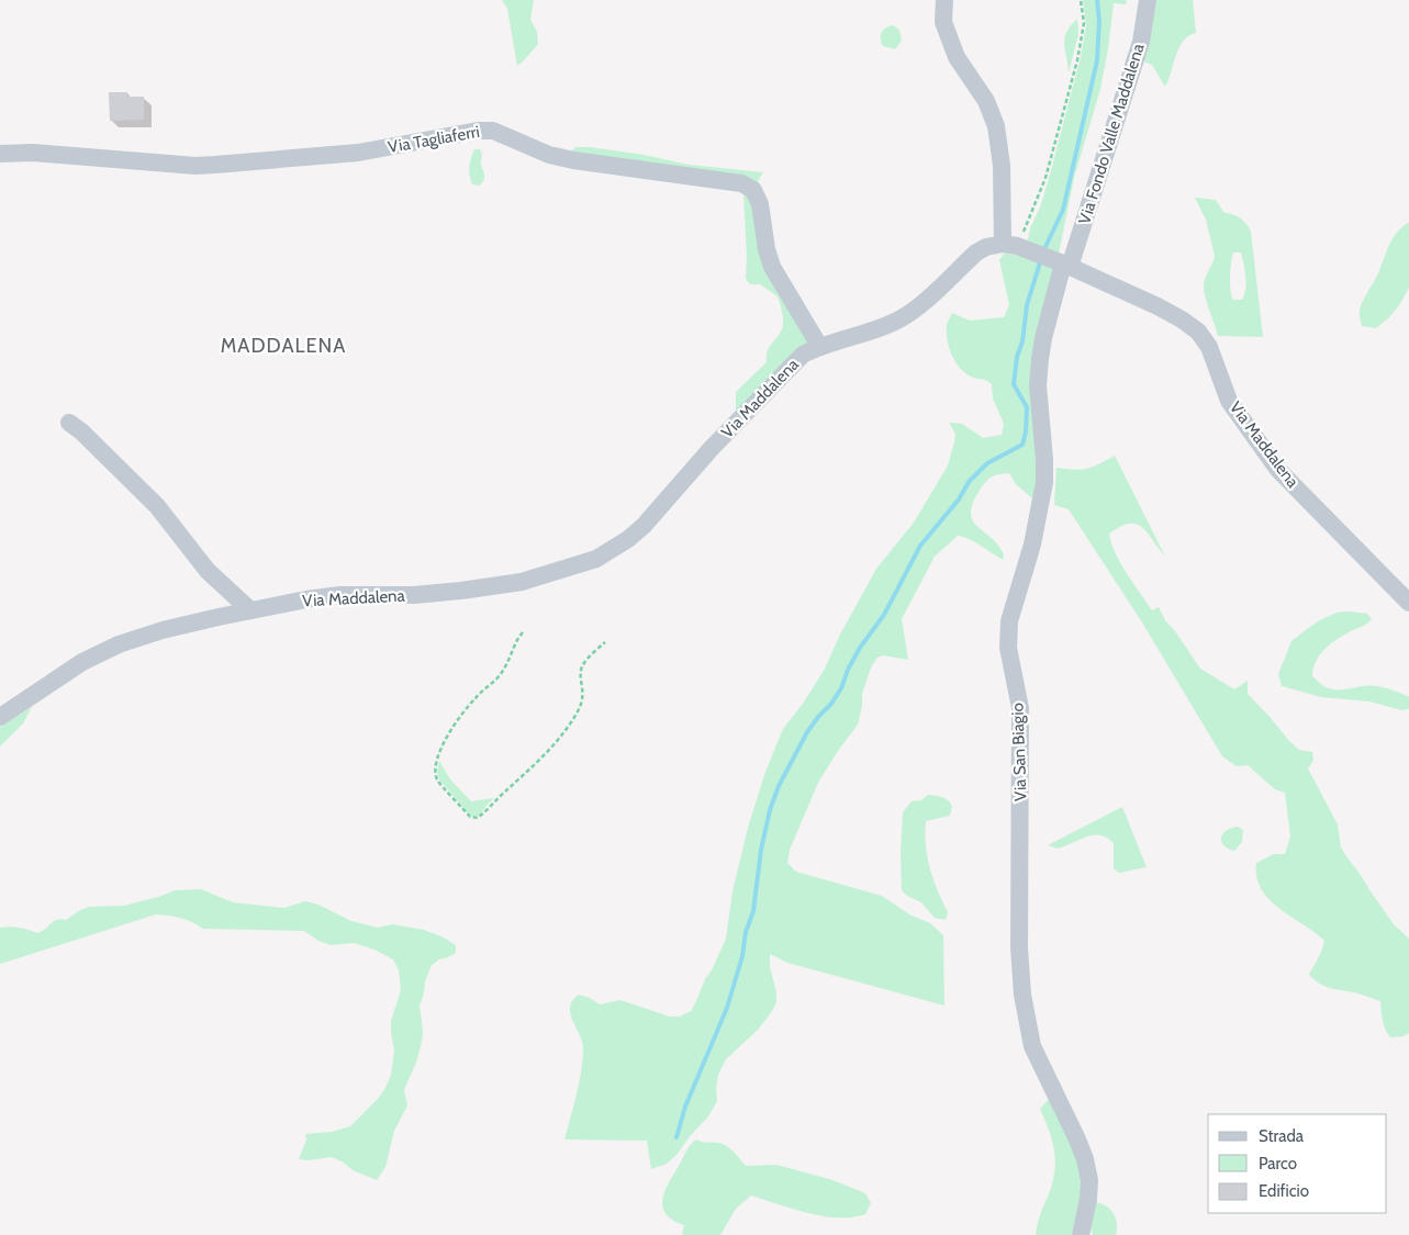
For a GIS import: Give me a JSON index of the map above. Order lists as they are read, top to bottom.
{
  "streets": {
    "street": [
      "Via Fondo Valle Maddalena",
      "Via Tagliaferri",
      "Via Maddalena",
      "Via San Biagio"
    ]
  },
  "crossings": [
    ["Via Fondo Valle Maddalena", "Via Maddalena"],
    ["Via Fondo Valle Maddalena", "Via San Biagio"],
    ["Via Tagliaferri", "Via Maddalena"],
    ["Via Maddalena", "Via San Biagio"]
  ],
  "districts": ["MADDALENA"],
  "legend": ["Strada", "Parco", "Edificio"]
}
